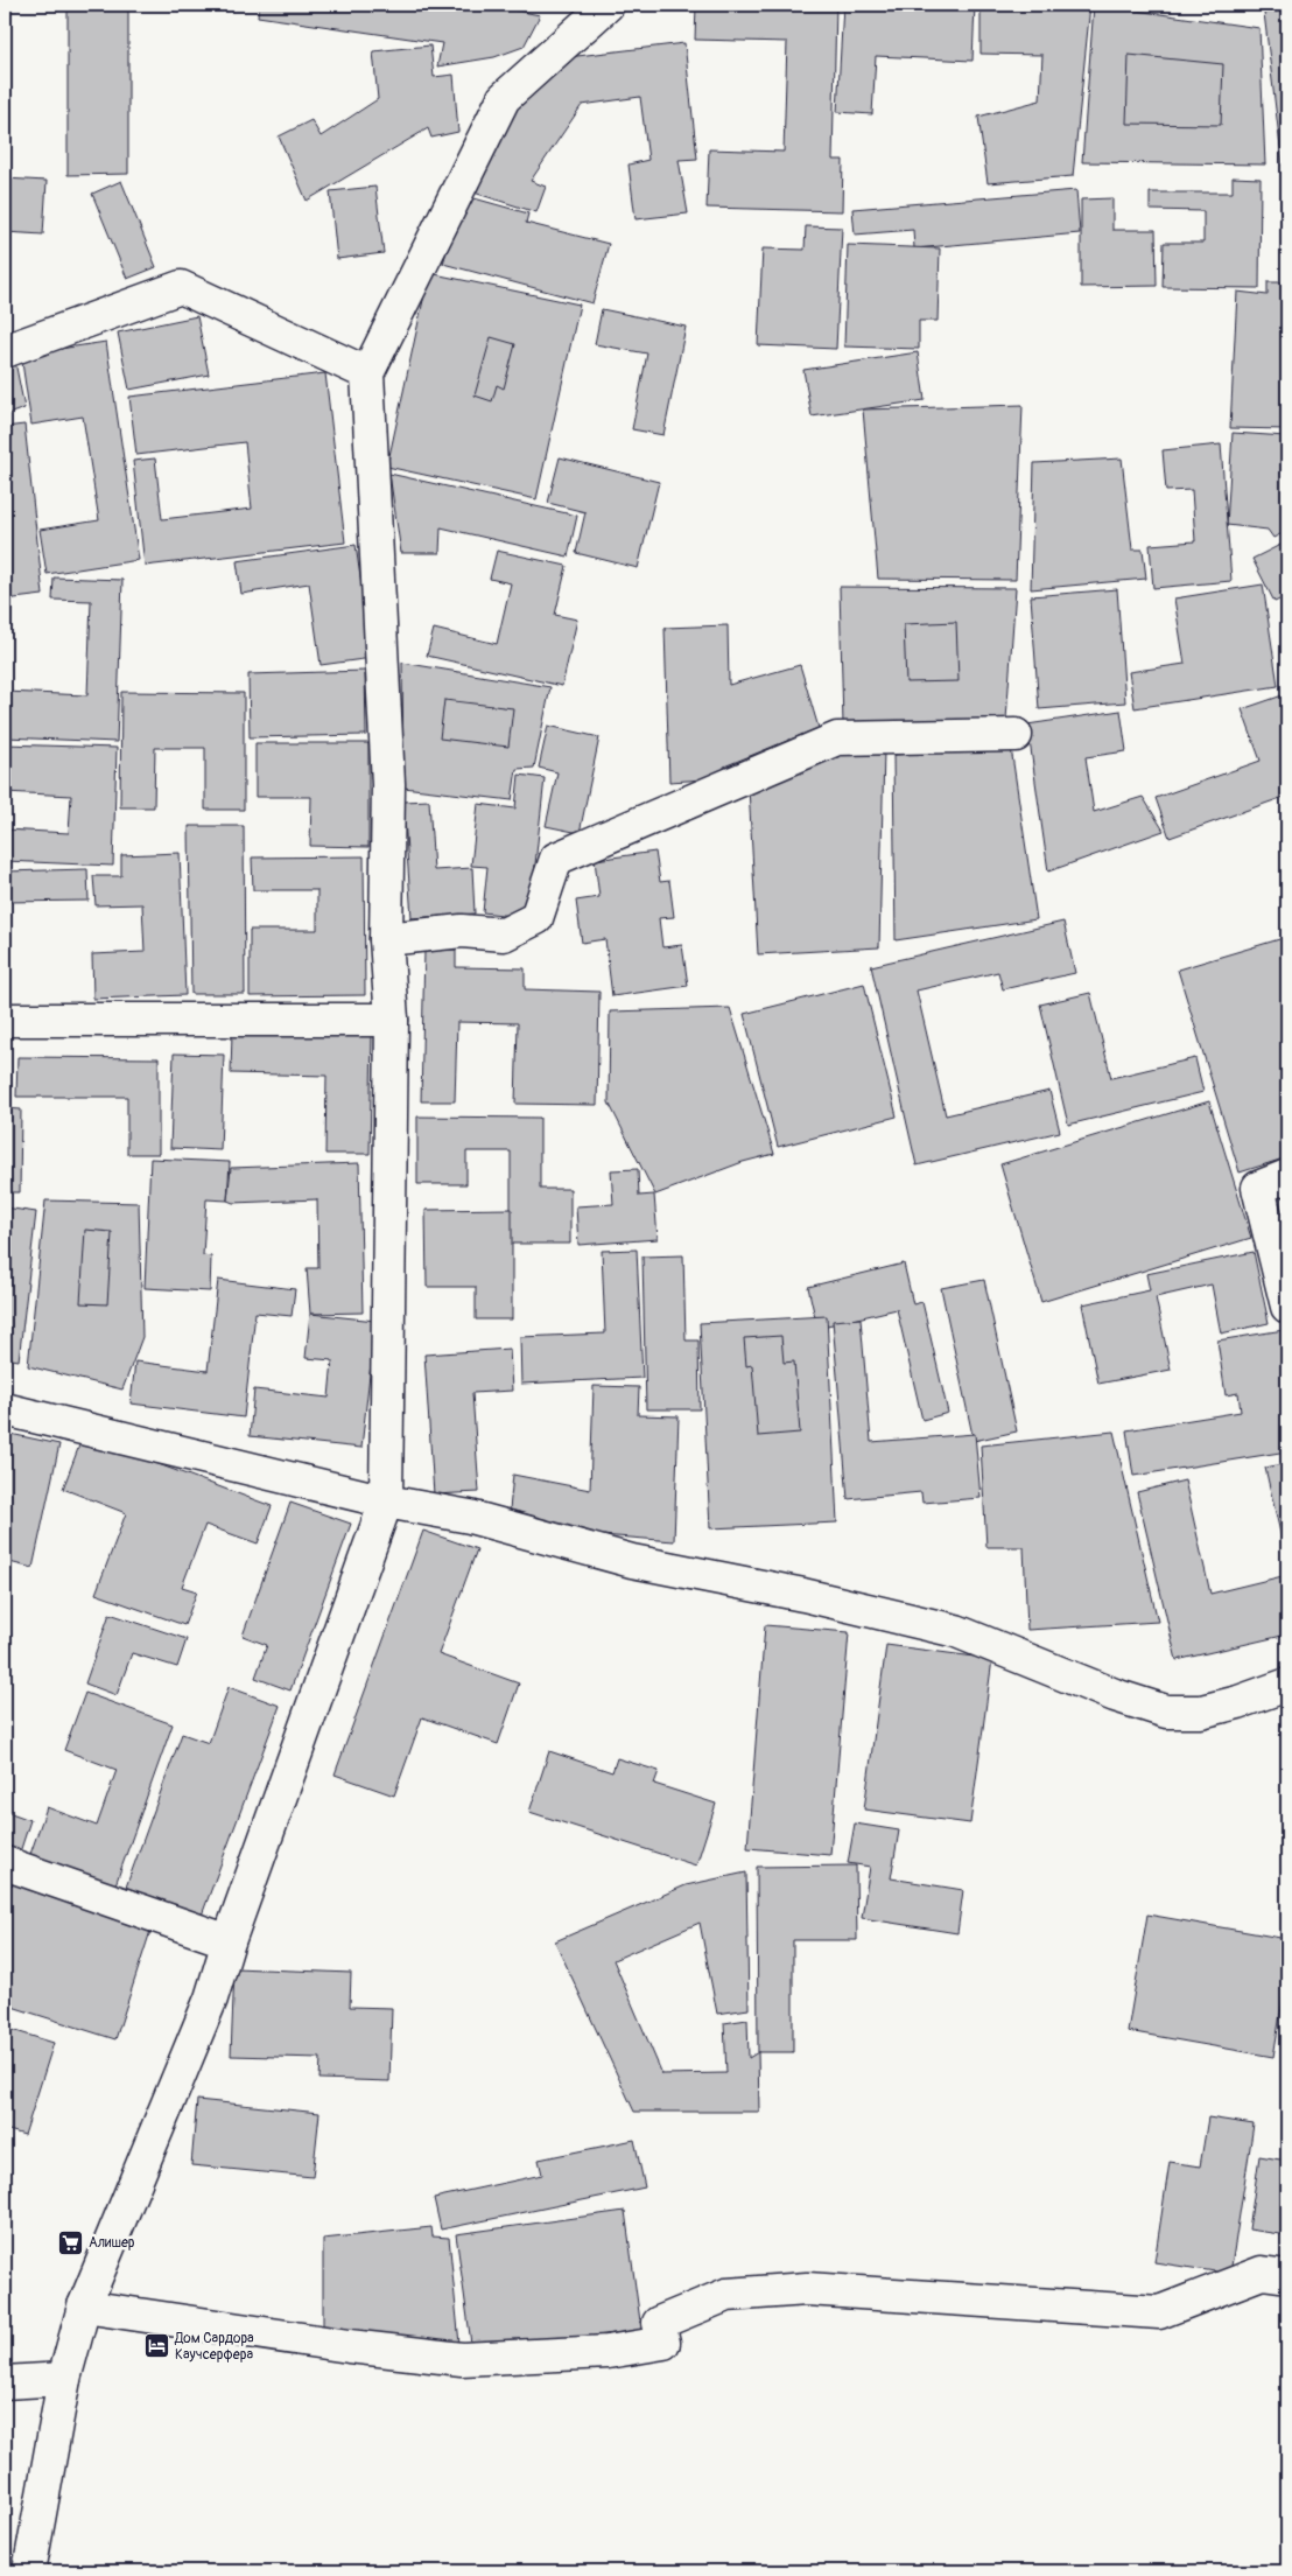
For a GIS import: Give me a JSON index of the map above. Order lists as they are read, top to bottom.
{
  "places": {
    "supermarket": ["Алишер"],
    "hotel": ["Дом Сардора Каучсерфера"]
  }
}
